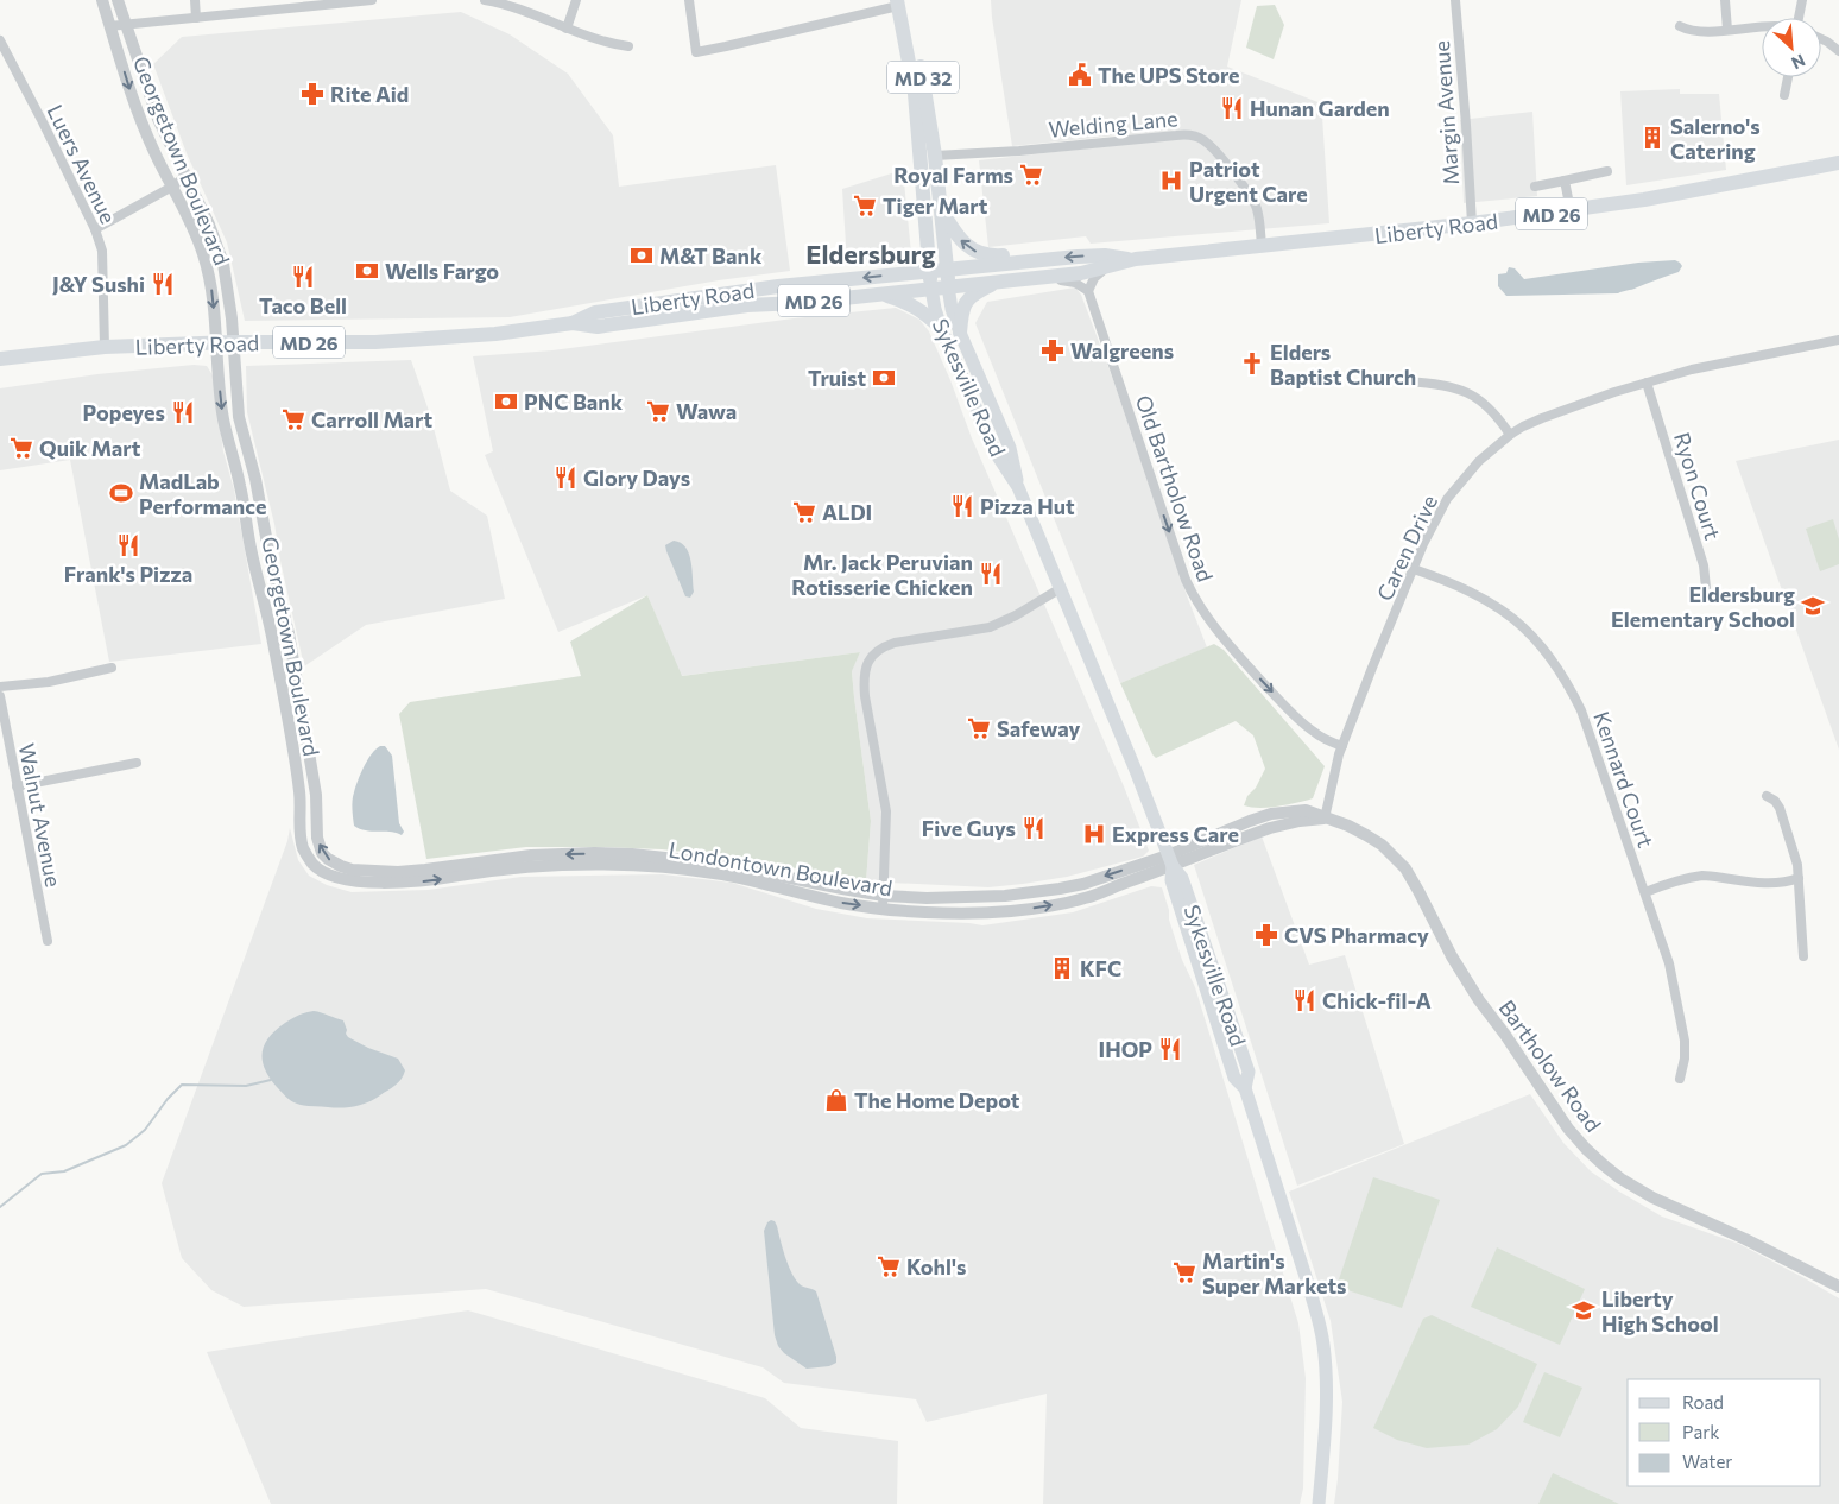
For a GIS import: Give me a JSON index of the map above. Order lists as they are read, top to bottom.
{
  "streets": {
    "main road": [
      "MD 32",
      "MD 26",
      "Liberty Road",
      "Sykesville Road"
    ],
    "street": [
      "Margin Avenue",
      "Welding Lane",
      "Georgetown Boulevard",
      "Luers Avenue",
      "Ryon Court",
      "Old Bartholow Road",
      "Caren Drive",
      "Kennard Court",
      "Walnut Avenue",
      "Londontown Boulevard",
      "Bartholow Road"
    ]
  },
  "crossings": [
    ["Margin Avenue", "Liberty Road"],
    ["Welding Lane", "Liberty Road"],
    ["Welding Lane", "Sykesville Road"],
    ["Georgetown Boulevard", "Liberty Road"],
    ["Georgetown Boulevard", "Londontown Boulevard"],
    ["Luers Avenue", "Liberty Road"],
    ["Liberty Road", "Sykesville Road"],
    ["Sykesville Road", "Londontown Boulevard"],
    ["Sykesville Road", "Bartholow Road"],
    ["Ryon Court", "Caren Drive"],
    ["Old Bartholow Road", "Caren Drive"],
    ["Caren Drive", "Kennard Court"],
    ["Caren Drive", "Bartholow Road"],
    ["Londontown Boulevard", "Bartholow Road"]
  ],
  "one_way": ["Old Bartholow Road"],
  "districts": ["Eldersburg"],
  "places": {
    "public building": ["The UPS Store"],
    "pharmacy": ["Rite Aid", "Walgreens", "CVS Pharmacy"],
    "restaurant": [
      "Hunan Garden",
      "Taco Bell",
      "J&Y Sushi",
      "Popeyes",
      "Glory Days",
      "Pizza Hut",
      "Frank's Pizza",
      "Mr. Jack Peruvian Rotisserie Chicken",
      "Five Guys",
      "Chick-fil-A",
      "IHOP"
    ],
    "building": ["Salerno's Catering", "KFC"],
    "supermarket": [
      "Royal Farms",
      "Tiger Mart",
      "Wawa",
      "Carroll Mart",
      "Quik Mart",
      "ALDI",
      "Safeway",
      "Kohl's",
      "Martin's Super Markets"
    ],
    "hospital": ["Patriot Urgent Care", "Express Care"],
    "bank": [
      "M&T Bank",
      "Wells Fargo",
      "Truist",
      "PNC Bank"
    ],
    "church": ["Elders Baptist Church"],
    "sports": ["MadLab Performance"],
    "school or university": ["Eldersburg Elementary School", "Liberty High School"],
    "shop": ["The Home Depot"]
  },
  "legend": ["Road", "Park", "Water"],
  "north": "bottom right"
}
